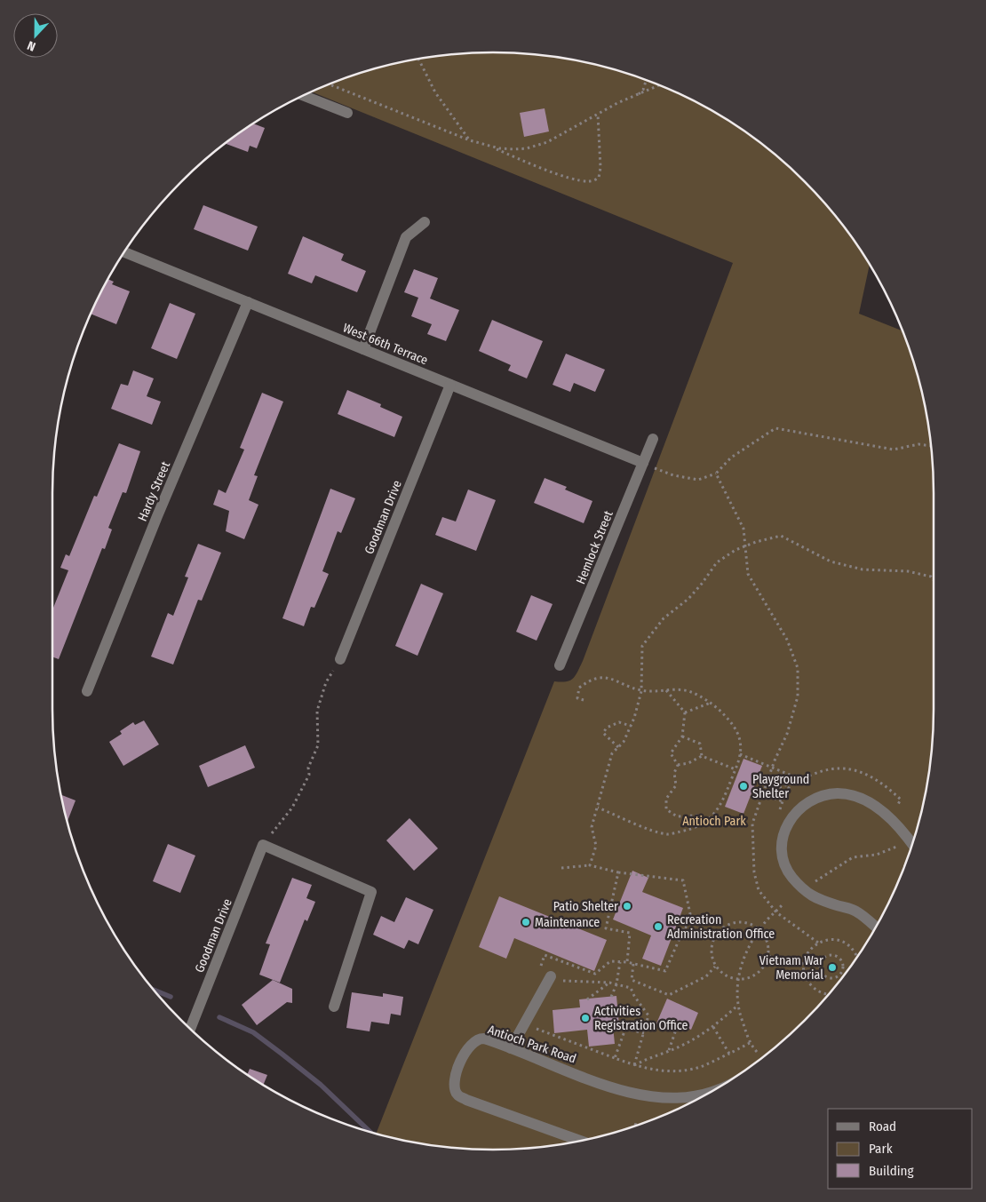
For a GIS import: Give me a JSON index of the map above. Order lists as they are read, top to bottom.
{
  "streets": {
    "street": [
      "West 66th Terrace",
      "Hardy Street",
      "Goodman Drive",
      "Hemlock Street",
      "Antioch Park Road"
    ]
  },
  "crossings": [
    ["West 66th Terrace", "Hardy Street"],
    ["West 66th Terrace", "Goodman Drive"],
    ["West 66th Terrace", "Hemlock Street"]
  ],
  "parks": ["Antioch Park"],
  "places": [
    "Playground Shelter",
    "Patio Shelter",
    "Maintenance",
    "Recreation Administration Office",
    "Vietnam War Memorial",
    "Activities Registration Office"
  ],
  "legend": ["Road", "Park", "Building"],
  "north": "bottom"
}
